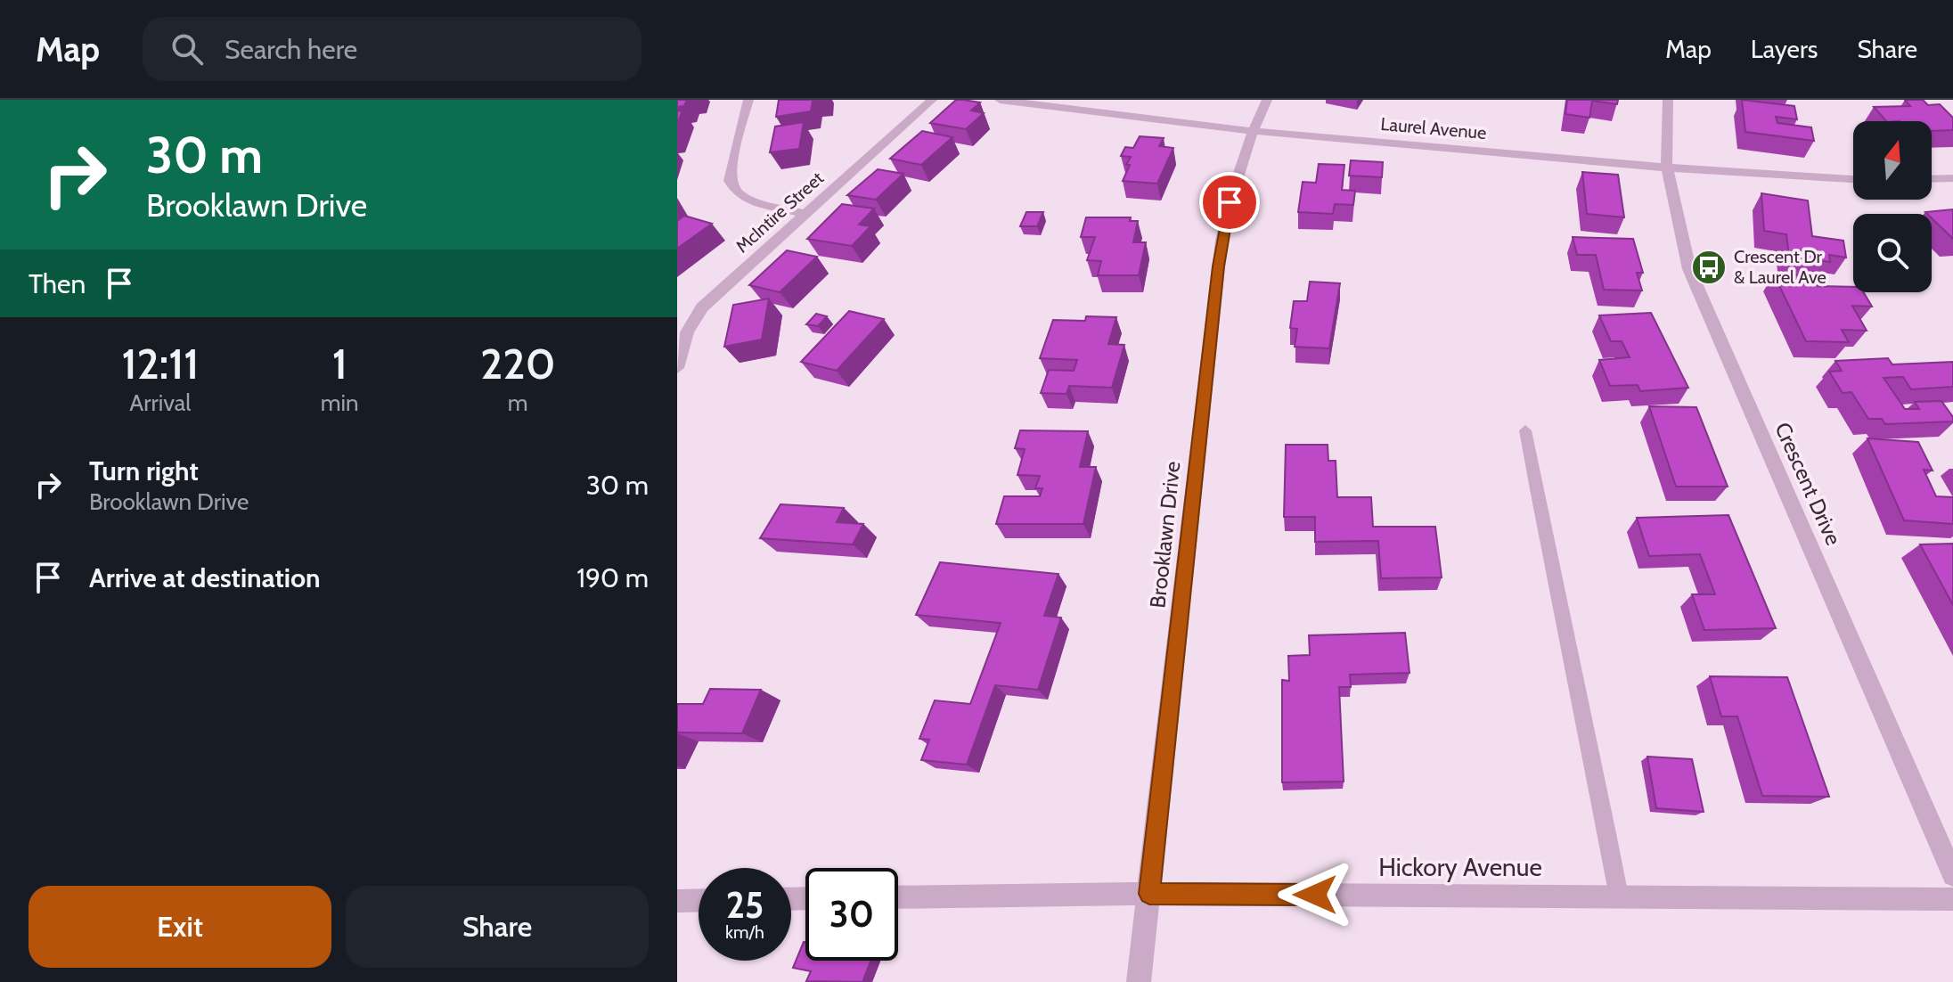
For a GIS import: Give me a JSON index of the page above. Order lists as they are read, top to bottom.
{
  "streets": {
    "street": [
      "Laurel Avenue",
      "McIntire Street",
      "Crescent Drive",
      "Brooklawn Drive",
      "Hickory Avenue"
    ]
  },
  "crossings": [
    ["Laurel Avenue", "Crescent Drive"],
    ["Laurel Avenue", "Brooklawn Drive"],
    ["Brooklawn Drive", "Hickory Avenue"]
  ],
  "places": {
    "bus stop": ["Crescent Dr & Laurel Ave"]
  },
  "north": "top",
  "page": {
    "header": "Map",
    "search": "Search here",
    "nav": ["Map", "Layers", "Share"],
    "turn": ["30 m", "Brooklawn Drive"],
    "then": "Then",
    "eta": [
      "12:11",
      "Arrival",
      "1",
      "min",
      "220",
      "m"
    ],
    "list": [
      {
        "name": "Turn right",
        "note": "Brooklawn Drive",
        "value": "30 m"
      },
      {
        "name": "Arrive at destination",
        "value": "190 m"
      }
    ],
    "speed": "25 km/h",
    "limit": "30",
    "buttons": ["Exit", "Share"]
  }
}
